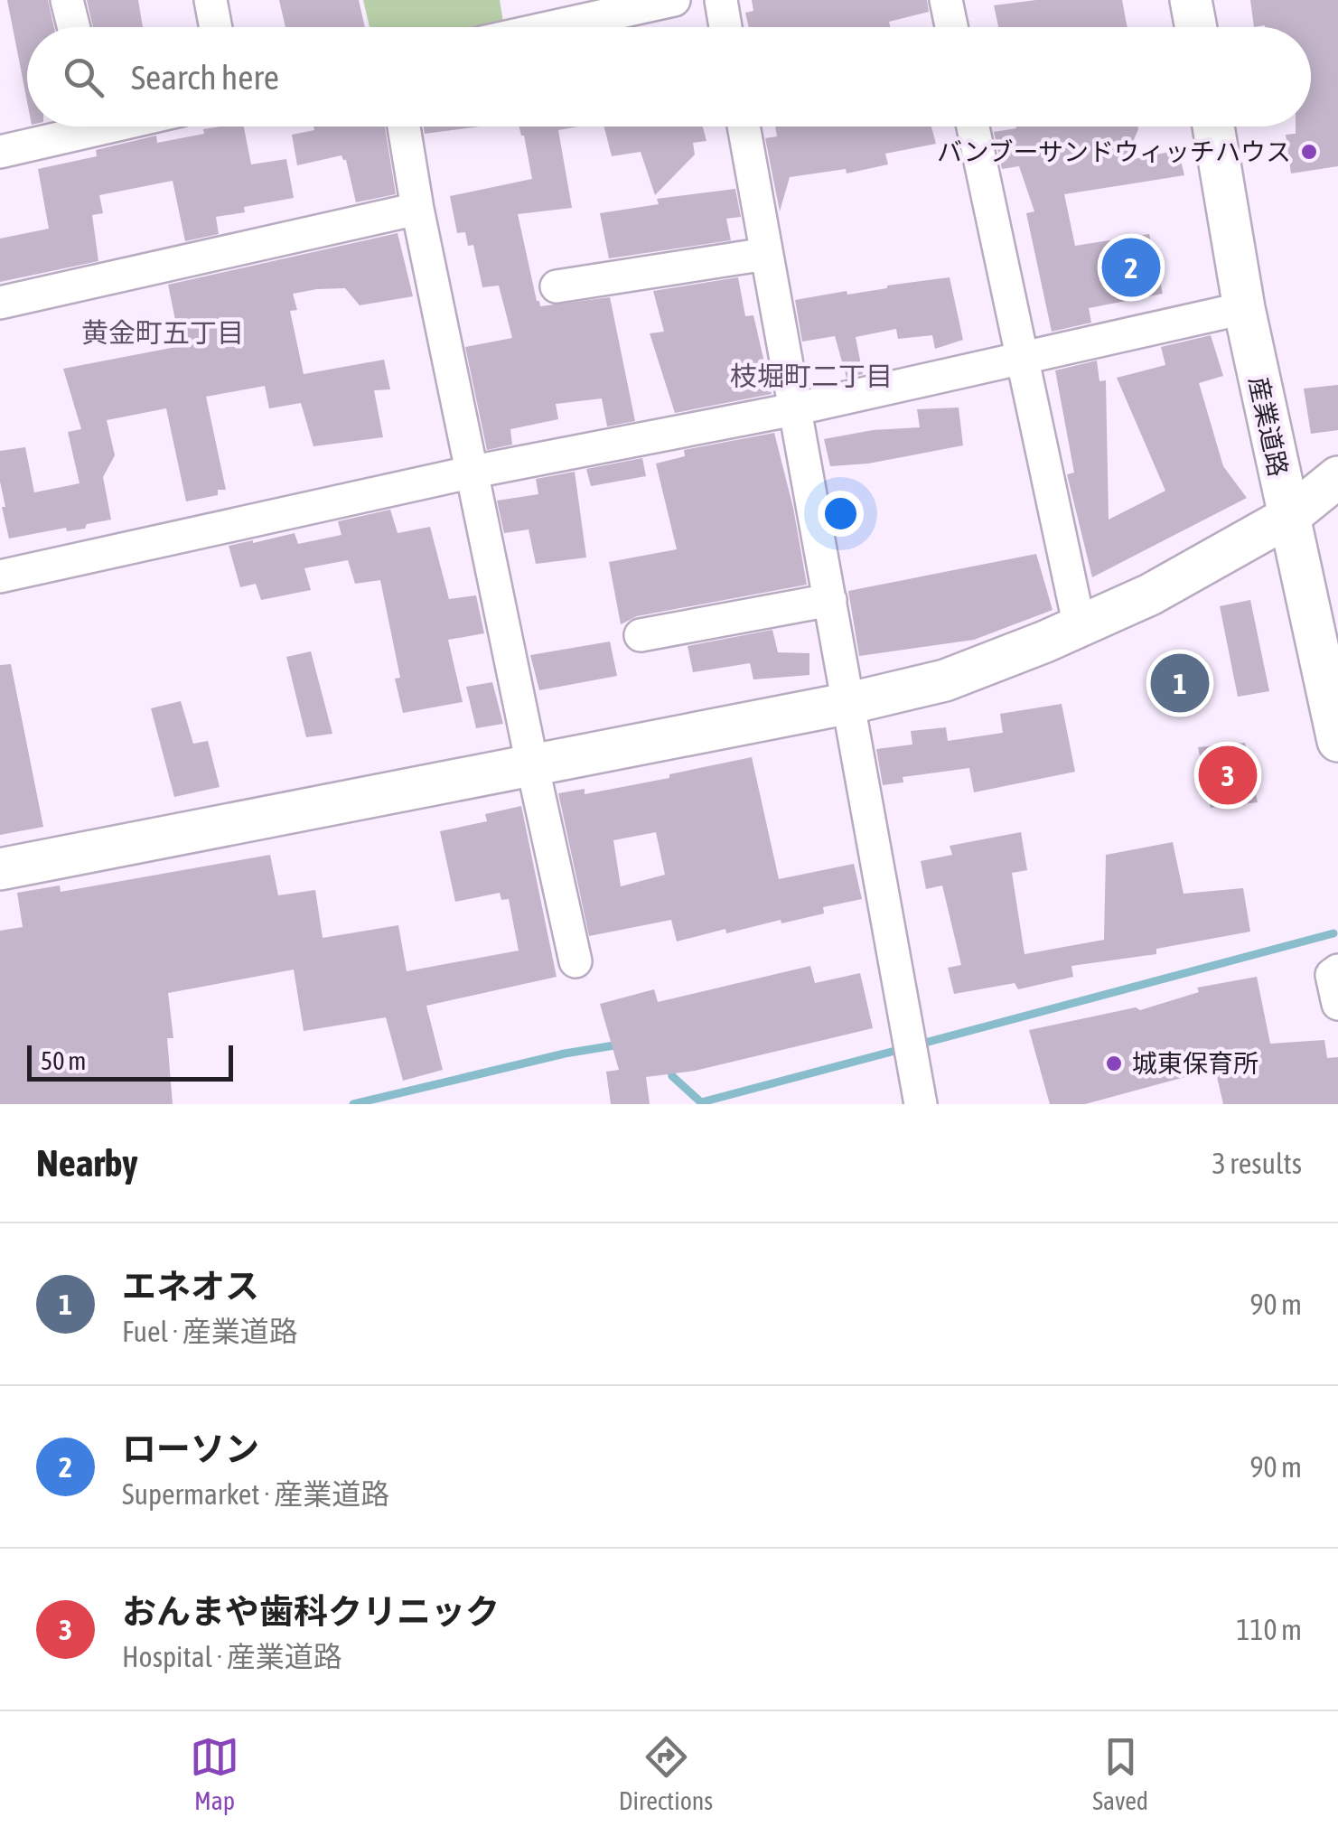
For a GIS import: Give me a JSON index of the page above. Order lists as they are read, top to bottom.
{
  "streets": {
    "street": ["産業道路"]
  },
  "districts": ["黄金町五丁目", "枝堀町二丁目"],
  "places": ["バンブーサンドウィッチハウス", "城東保育所"],
  "scale_bar": "50 m",
  "page": {
    "search": "Search here",
    "pins": ["2", "1", "3"],
    "scale": "50 m",
    "heading": ["Nearby", "3 results"],
    "list": [
      {
        "mark": "1",
        "name": "エネオス",
        "note": "Fuel · 産業道路",
        "value": "90 m"
      },
      {
        "mark": "2",
        "name": "ローソン",
        "note": "Supermarket · 産業道路",
        "value": "90 m"
      },
      {
        "mark": "3",
        "name": "おんまや歯科クリニック",
        "note": "Hospital · 産業道路",
        "value": "110 m"
      }
    ],
    "nav": ["Map", "Directions", "Saved"]
  }
}
